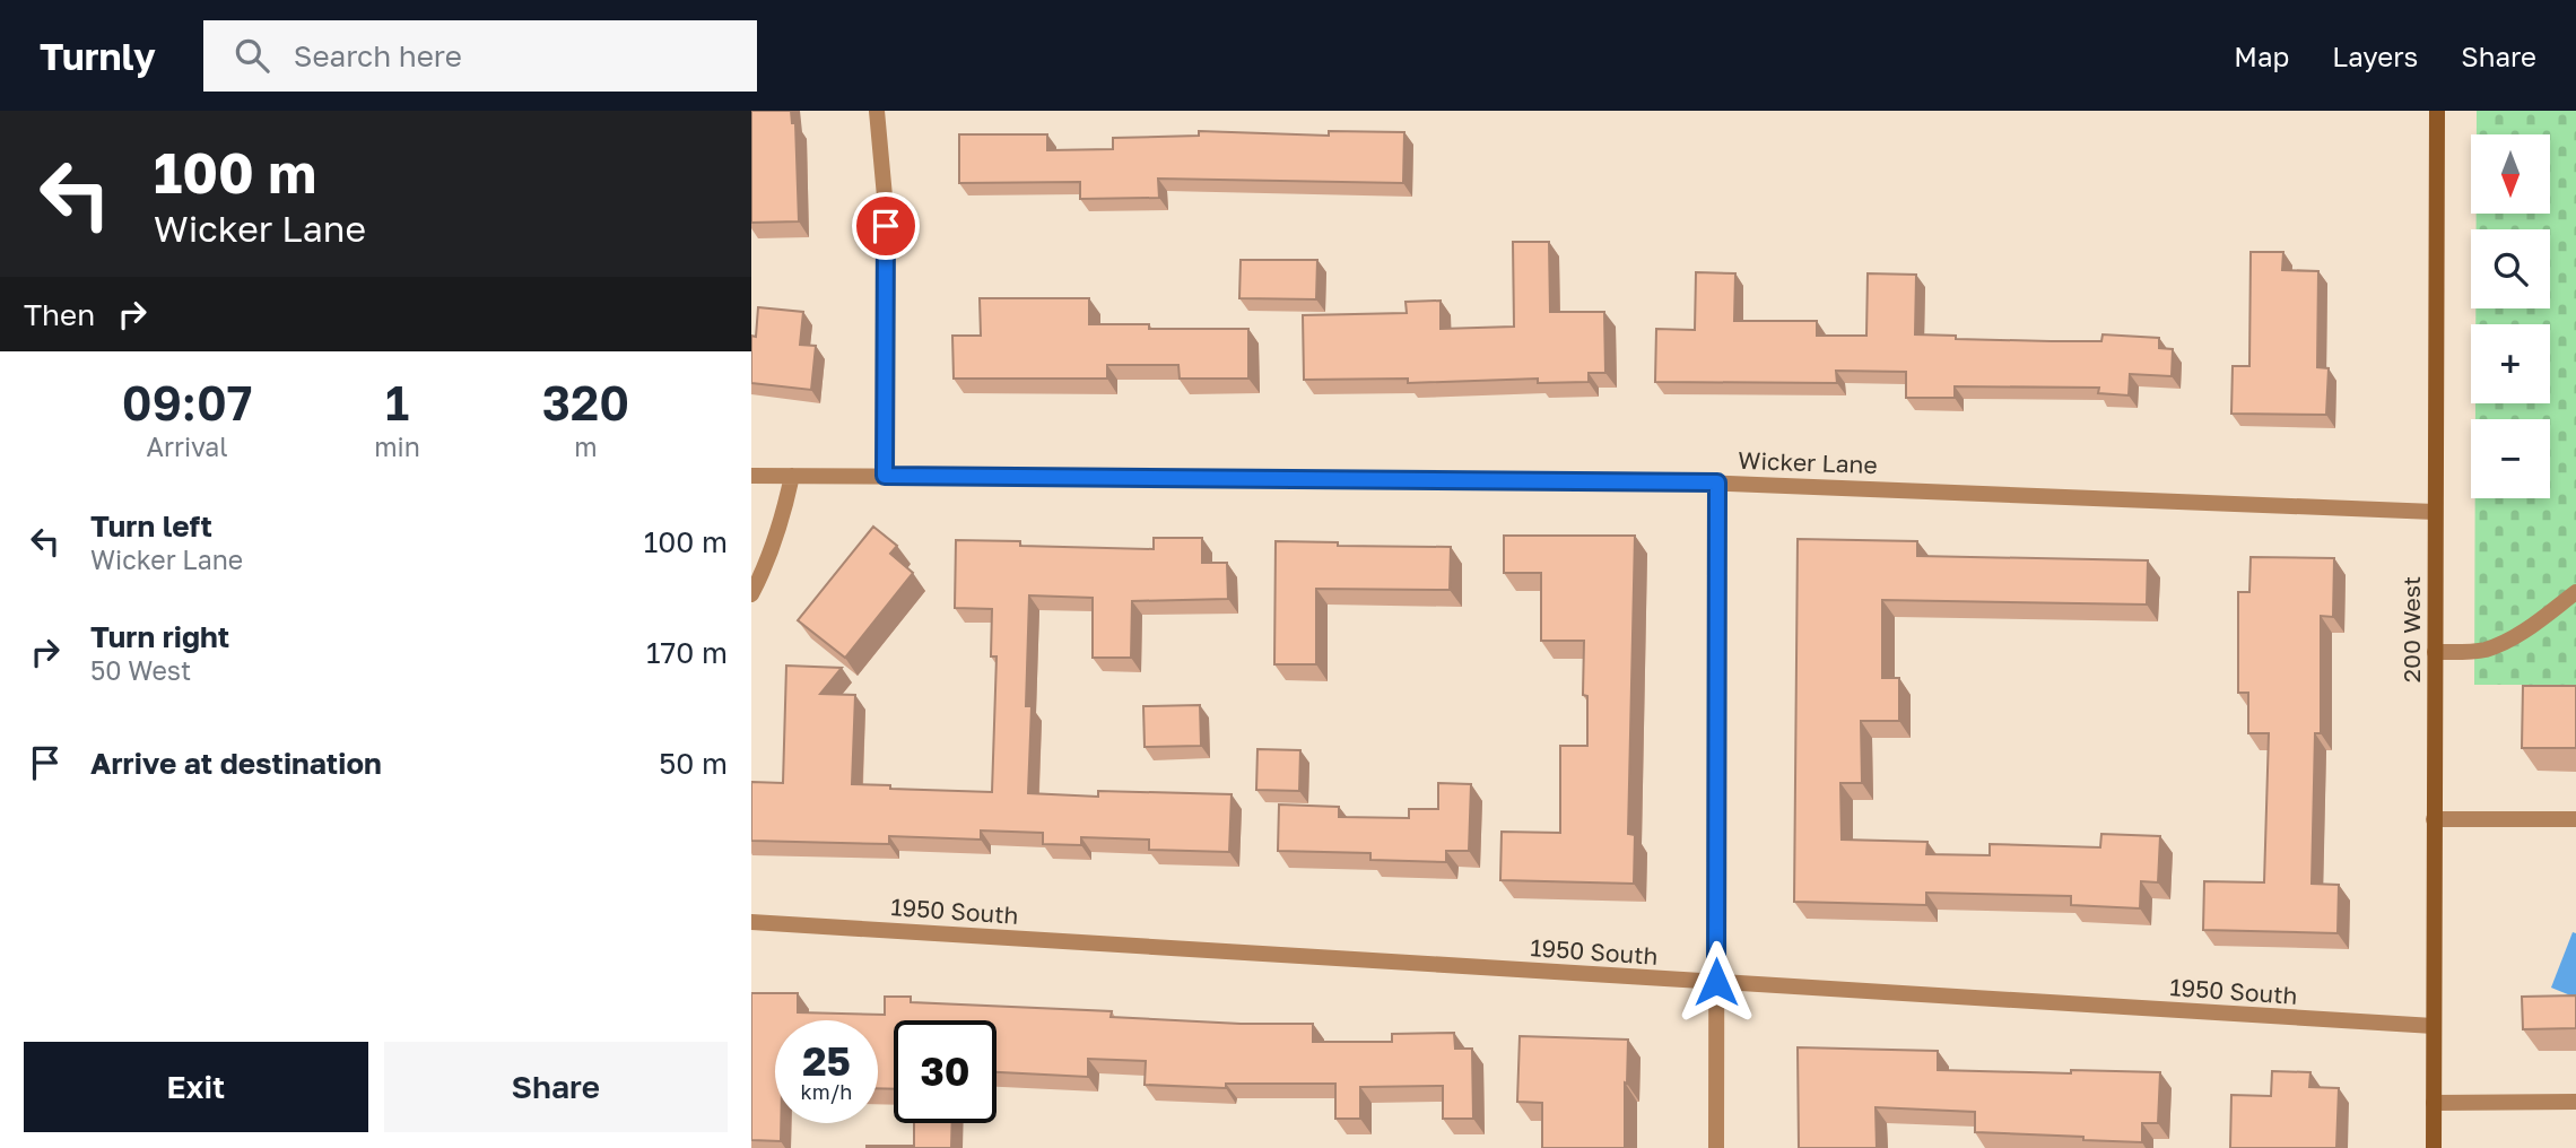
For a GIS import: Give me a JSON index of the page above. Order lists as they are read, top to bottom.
{
  "streets": {
    "street": ["Wicker Lane", "200 West", "1950 South"]
  },
  "crossings": [
    ["Wicker Lane", "200 West"],
    ["200 West", "1950 South"]
  ],
  "north": "bottom",
  "page": {
    "header": "Turnly",
    "search": "Search here",
    "nav": ["Map", "Layers", "Share"],
    "turn": ["100 m", "Wicker Lane"],
    "map_buttons": ["+", "−"],
    "then": "Then",
    "eta": [
      "09:07",
      "Arrival",
      "1",
      "min",
      "320",
      "m"
    ],
    "list": [
      {
        "name": "Turn left",
        "note": "Wicker Lane",
        "value": "100 m"
      },
      {
        "name": "Turn right",
        "note": "50 West",
        "value": "170 m"
      },
      {
        "name": "Arrive at destination",
        "value": "50 m"
      }
    ],
    "speed": "25 km/h",
    "limit": "30",
    "buttons": ["Exit", "Share"]
  }
}
